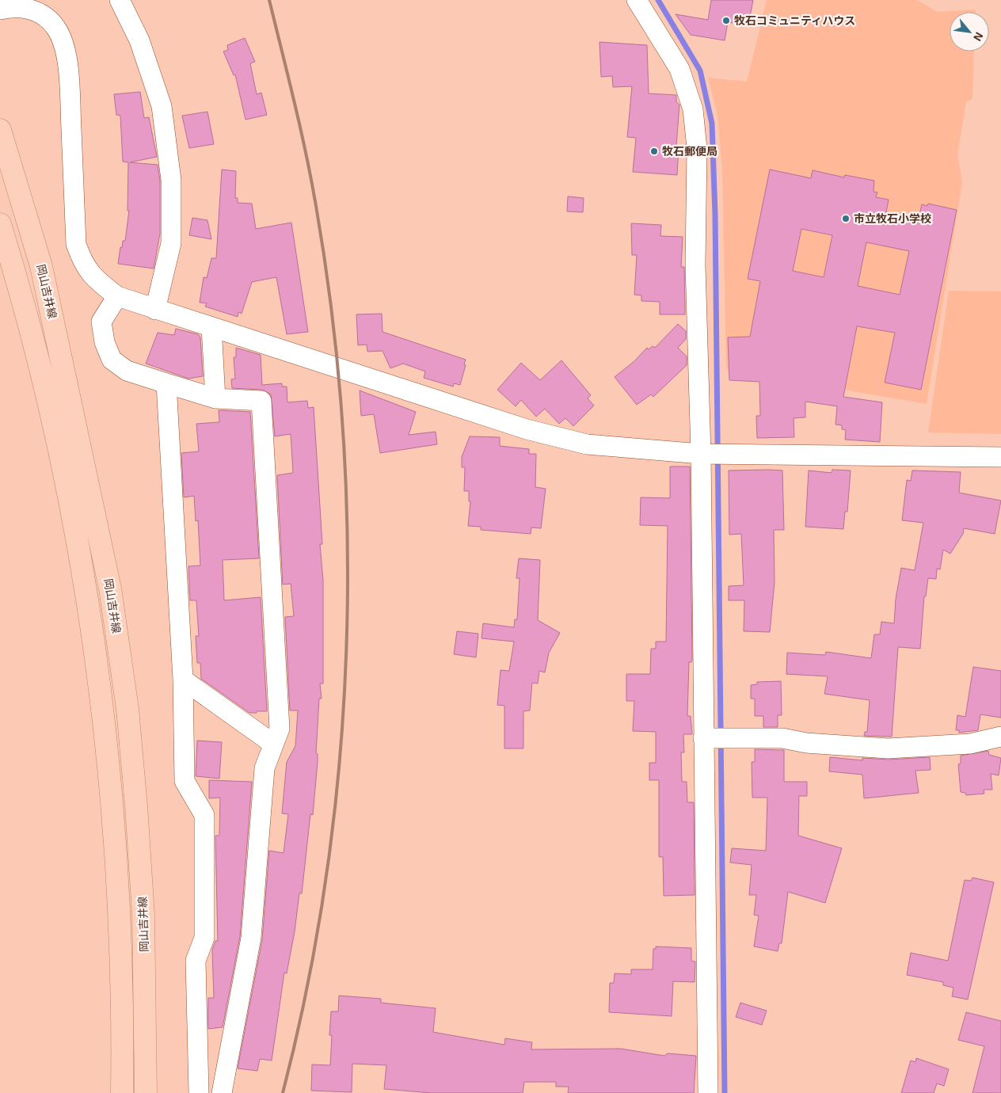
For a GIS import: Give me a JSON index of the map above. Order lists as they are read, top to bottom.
{
  "streets": {
    "main road": ["岡山吉井線"]
  },
  "places": ["牧石コミュニティハウス", "牧石郵便局", "市立牧石小学校"],
  "north": "bottom right"
}
